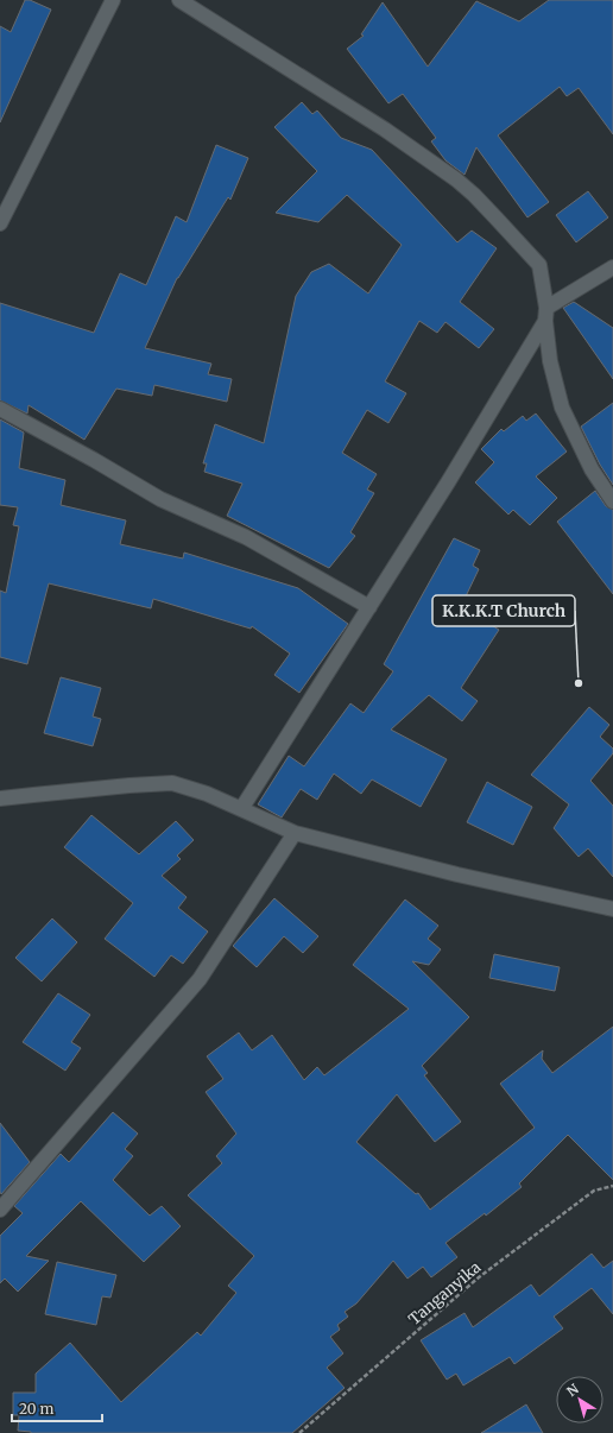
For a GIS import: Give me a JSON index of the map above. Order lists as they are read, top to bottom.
{
  "streets": {
    "path": ["Tanganyika"]
  },
  "places": ["K.K.K.T Church"],
  "scale_bar": "20 m",
  "north": "top left"
}
